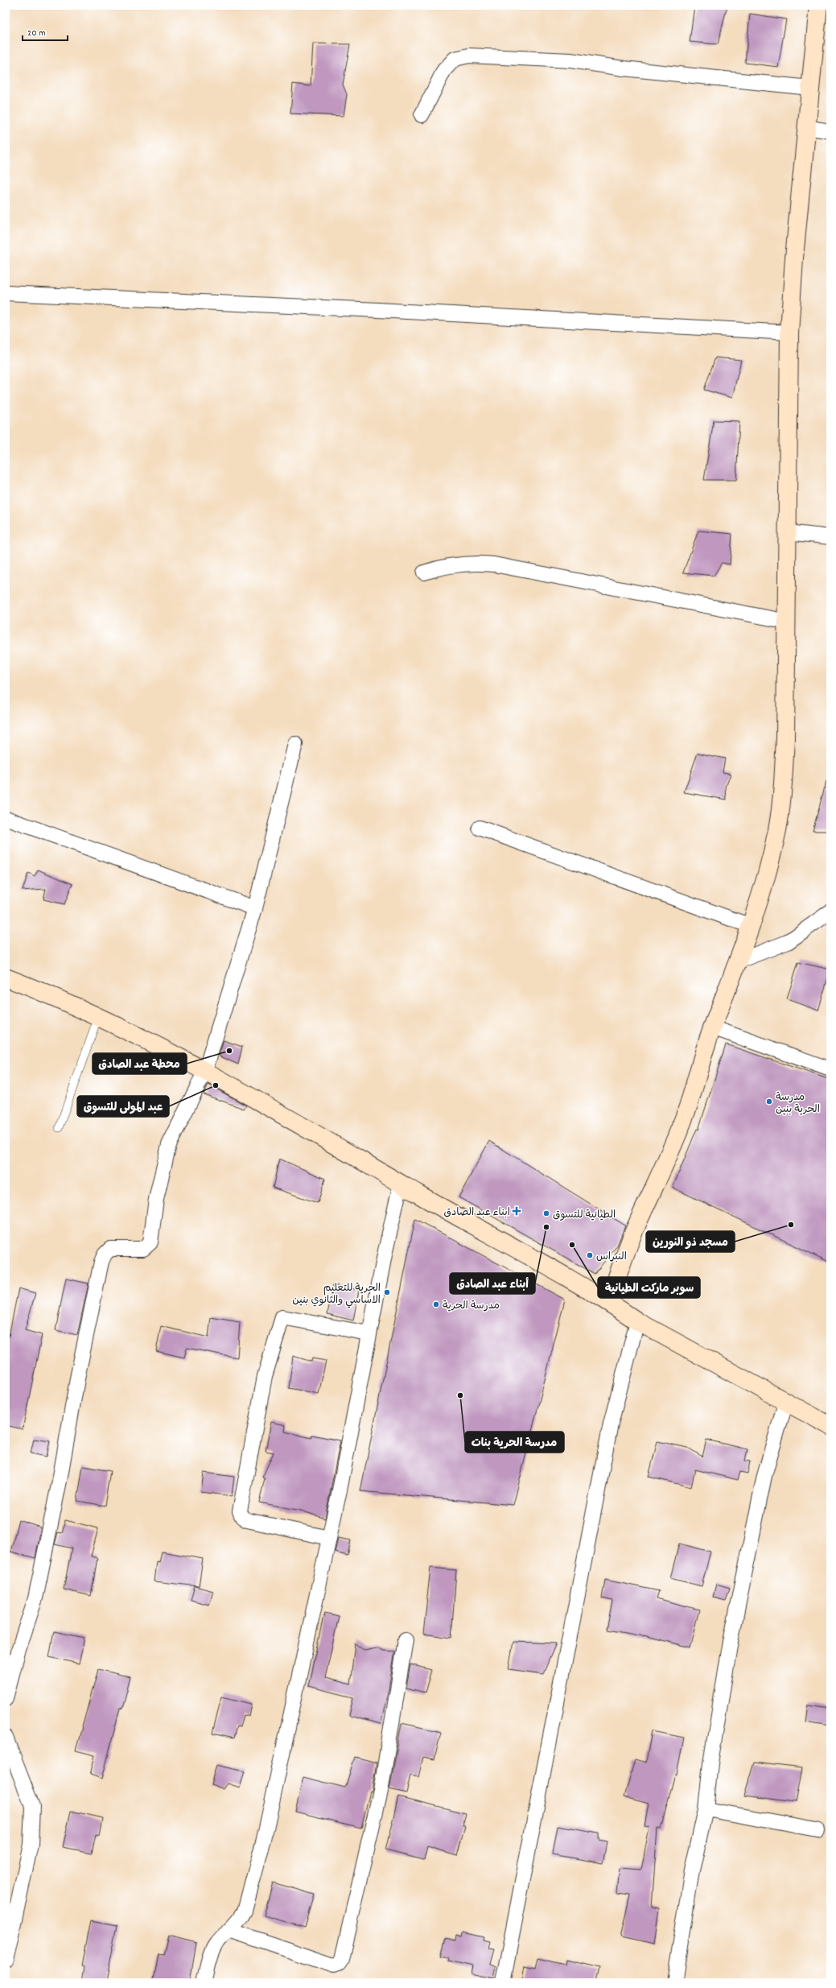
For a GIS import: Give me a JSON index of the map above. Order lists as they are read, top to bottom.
{
  "places": {
    "other": [
      "محطة عبد الصادق",
      "عبد المولى للتسوق",
      "مدرسة الحرية بنين",
      "الطيانية للتسوق",
      "مسجد ذو النورين",
      "أبناء عبد الصادق",
      "سوبر ماركت الطيانية",
      "النبراس",
      "الحرية للتعليم الاساسي والثانوي بنين",
      "مدرسة الحرية",
      "مدرسة الحرية بنات"
    ],
    "health": ["ابناء عبد الصادق"]
  },
  "scale_bar": "20 m"
}
